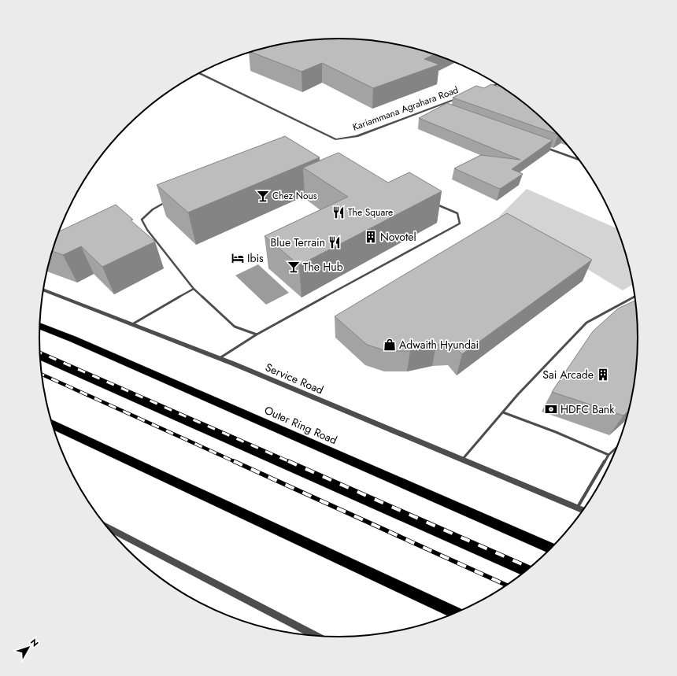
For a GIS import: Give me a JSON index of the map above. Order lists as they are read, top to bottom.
{
  "streets": {
    "highway": ["Outer Ring Road"],
    "street": ["Kariammana Agrahara Road", "Service Road"]
  },
  "places": {
    "bar": ["Chez Nous", "The Hub"],
    "restaurant": ["The Square", "Blue Terrain"],
    "building": ["Novotel", "Sai Arcade"],
    "hotel": ["Ibis"],
    "shop": ["Adwaith Hyundai"],
    "bank": ["HDFC Bank"]
  },
  "north": "top right"
}
